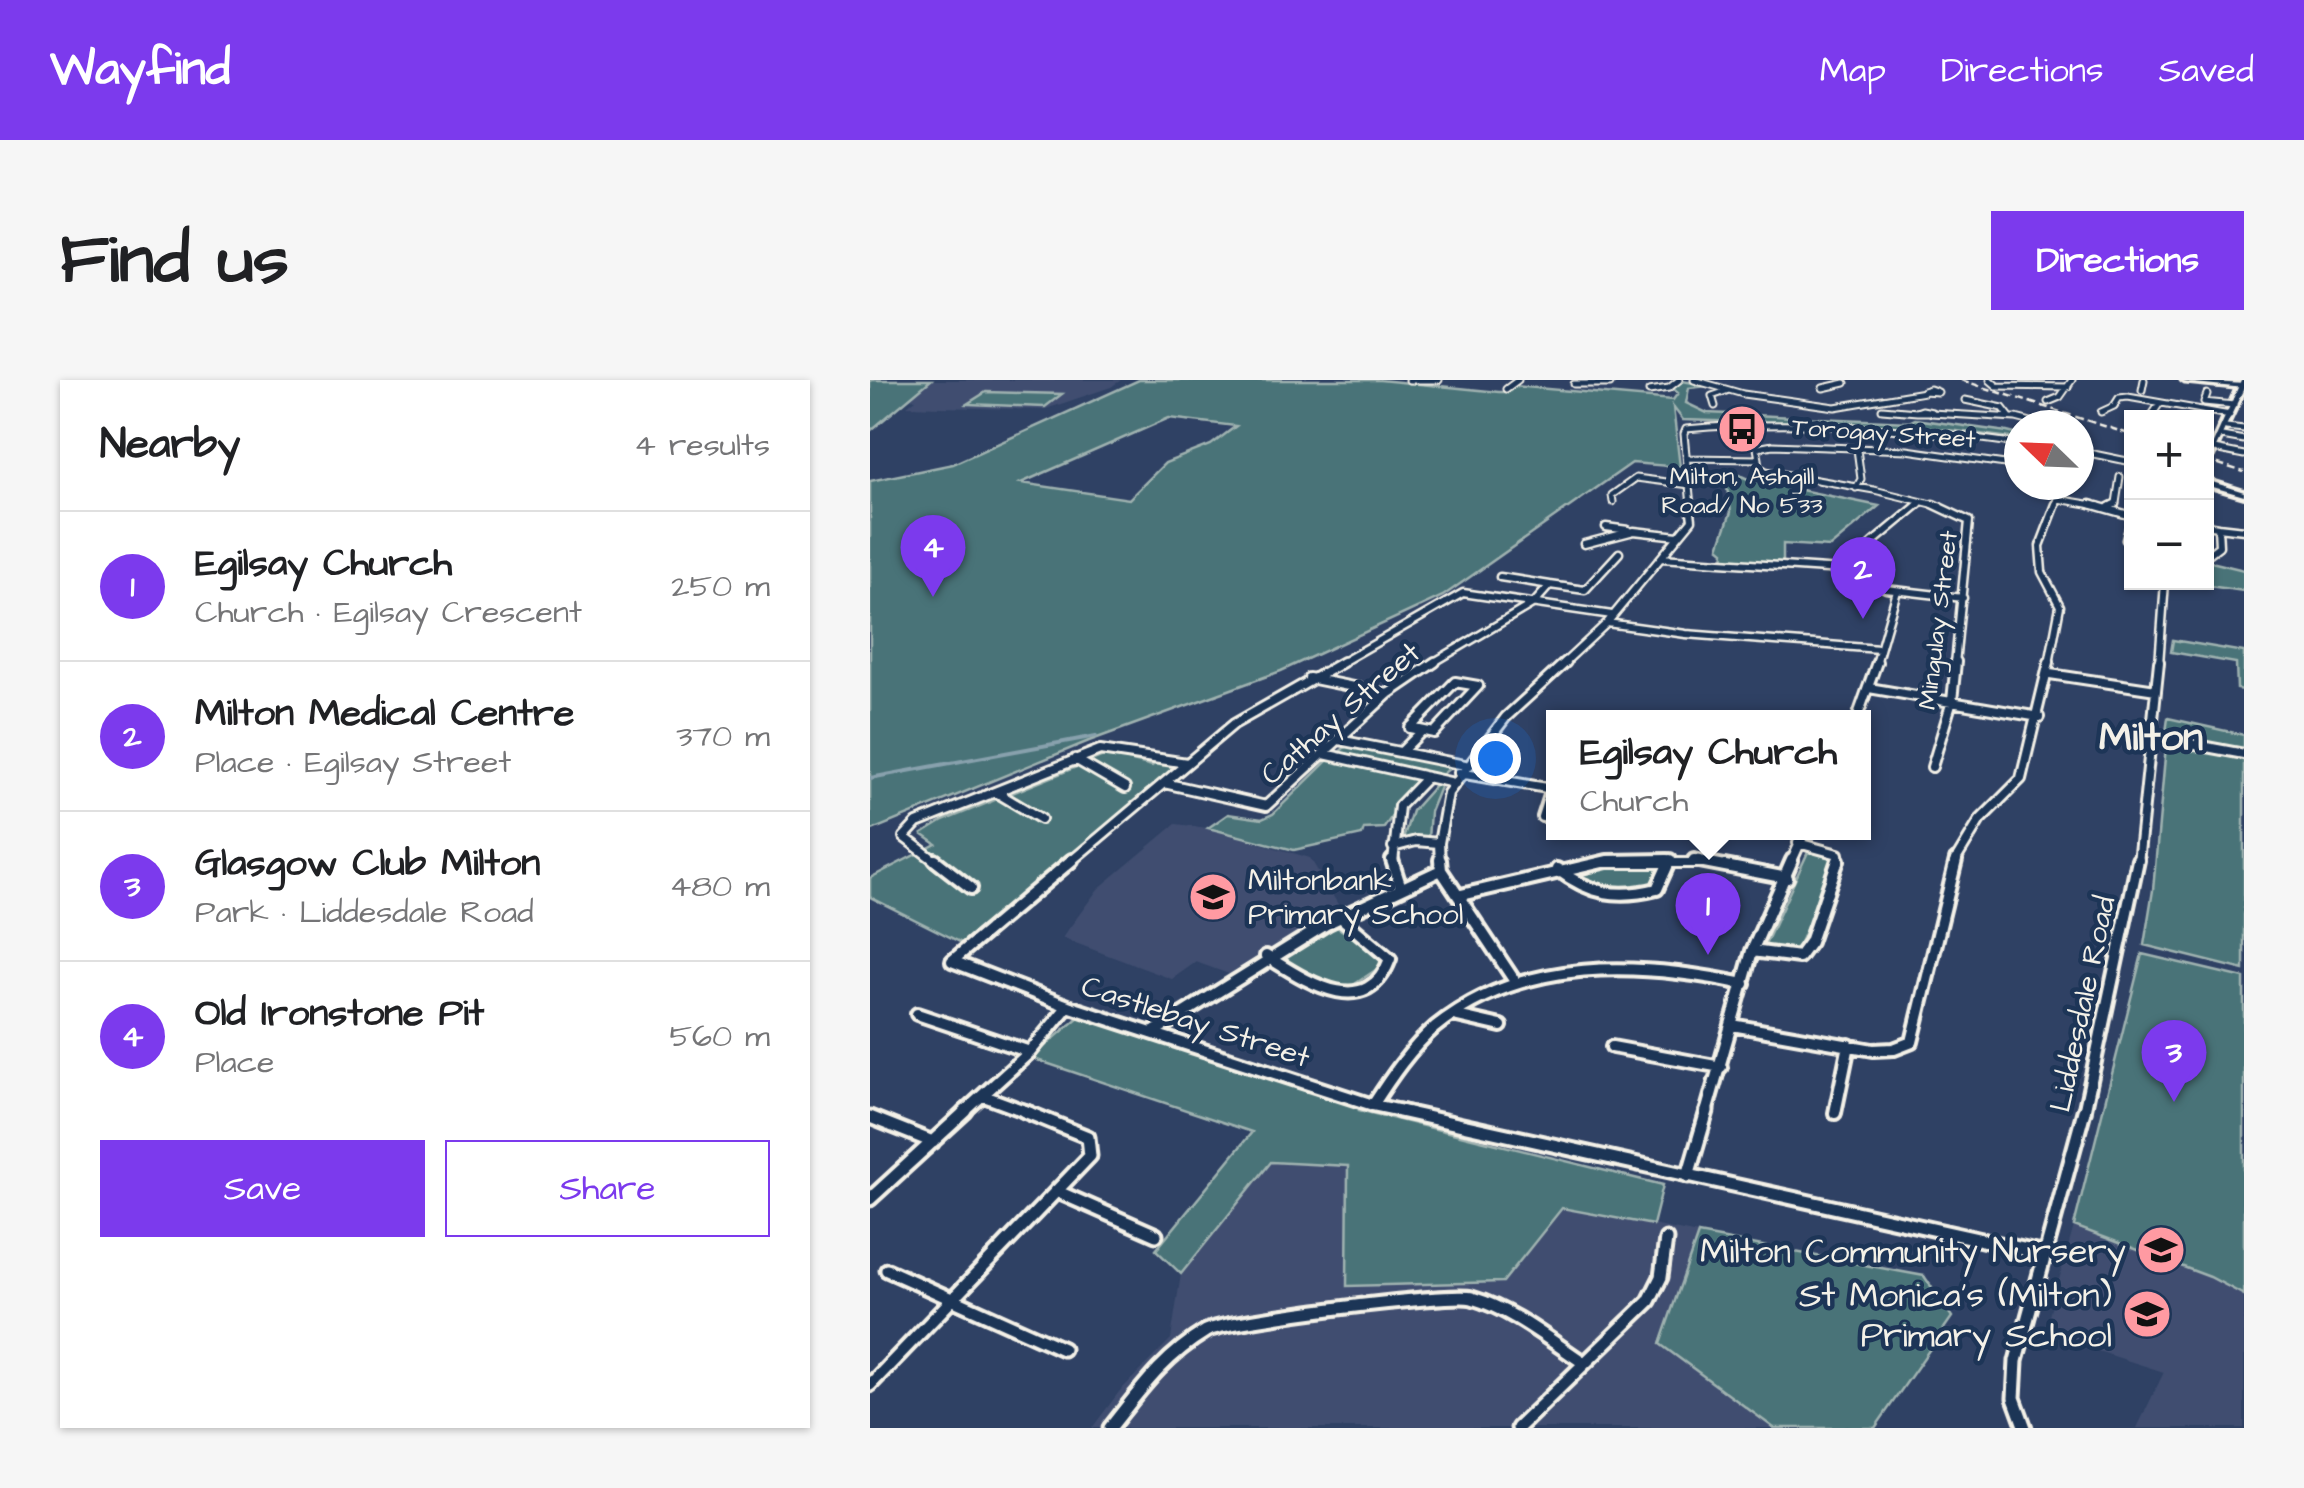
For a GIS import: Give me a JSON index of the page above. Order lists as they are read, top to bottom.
{
  "streets": {
    "street": [
      "Torogay Street",
      "Mingulay Street",
      "Cathay Street",
      "Liddesdale Road",
      "Castlebay Street"
    ]
  },
  "crossings": [
    ["Torogay Street", "Mingulay Street"],
    ["Cathay Street", "Castlebay Street"],
    ["Liddesdale Road", "Castlebay Street"]
  ],
  "districts": ["Milton"],
  "places": {
    "bus stop": ["Milton, Ashgill Road/ No 533"],
    "school or university": ["Miltonbank Primary School", "Milton Community Nursery", "St Monica's (Milton) Primary School"]
  },
  "north": "top left",
  "page": {
    "header": "Wayfind",
    "nav": ["Map", "Directions", "Saved"],
    "buttons": [
      "Directions",
      ["Save", "Share"]
    ],
    "title": "Find us",
    "heading": ["Nearby", "4 results"],
    "map_buttons": ["+", "−"],
    "list": [
      {
        "mark": "1",
        "name": "Egilsay Church",
        "note": "Church · Egilsay Crescent",
        "value": "250 m"
      },
      {
        "mark": "2",
        "name": "Milton Medical Centre",
        "note": "Place · Egilsay Street",
        "value": "370 m"
      },
      {
        "mark": "3",
        "name": "Glasgow Club Milton",
        "note": "Park · Liddesdale Road",
        "value": "480 m"
      },
      {
        "mark": "4",
        "name": "Old Ironstone Pit",
        "note": "Place",
        "value": "560 m"
      }
    ],
    "pins": [
      "4",
      "2",
      "1",
      "3"
    ],
    "popup": ["Egilsay Church", "Church"]
  }
}
